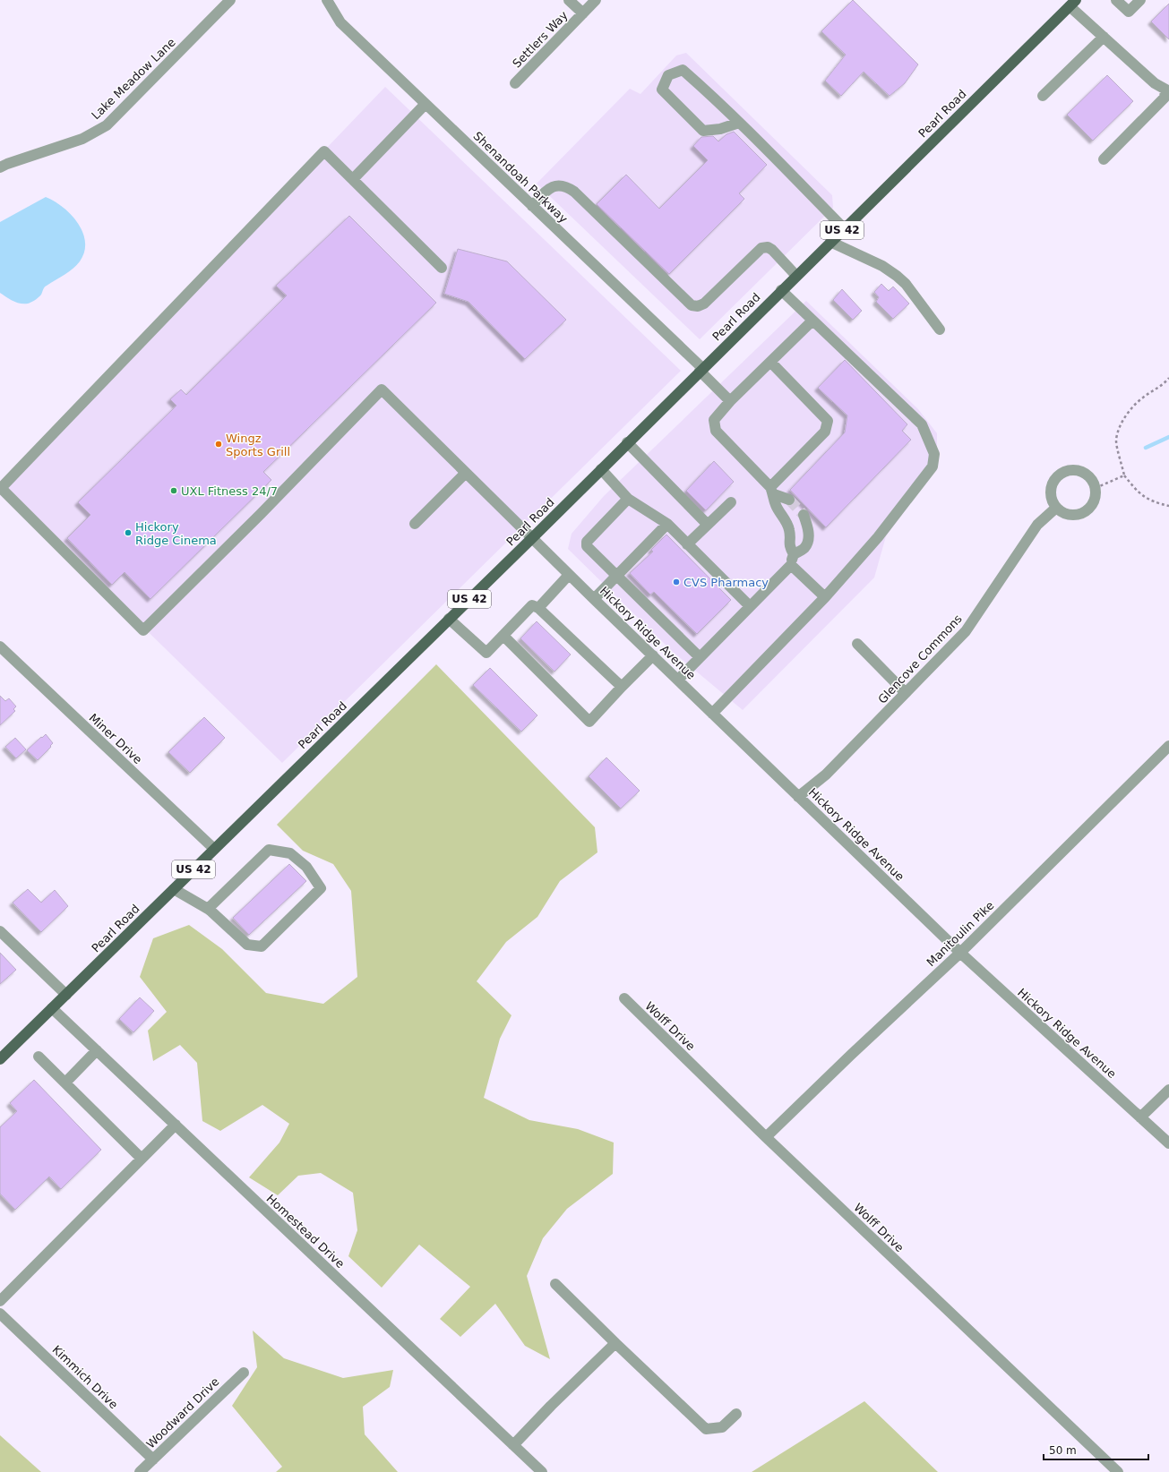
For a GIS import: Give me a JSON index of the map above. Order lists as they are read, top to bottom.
{
  "streets": {
    "main road": ["Pearl Road", "US 42"],
    "street": [
      "Settlers Way",
      "Lake Meadow Lane",
      "Shenandoah Parkway",
      "Hickory Ridge Avenue",
      "Glencove Commons",
      "Miner Drive",
      "Manitoulin Pike",
      "Wolff Drive",
      "Homestead Drive",
      "Kimmich Drive",
      "Woodward Drive"
    ]
  },
  "crossings": [
    ["Pearl Road", "Shenandoah Parkway"],
    ["Pearl Road", "Hickory Ridge Avenue"],
    ["Pearl Road", "Miner Drive"],
    ["Pearl Road", "Homestead Drive"],
    ["Hickory Ridge Avenue", "Glencove Commons"],
    ["Hickory Ridge Avenue", "Manitoulin Pike"],
    ["Manitoulin Pike", "Wolff Drive"],
    ["Kimmich Drive", "Woodward Drive"]
  ],
  "places": [
    "Wingz Sports Grill",
    "UXL Fitness 24/7",
    "Hickory Ridge Cinema",
    "CVS Pharmacy"
  ],
  "scale_bar": "50 m"
}
